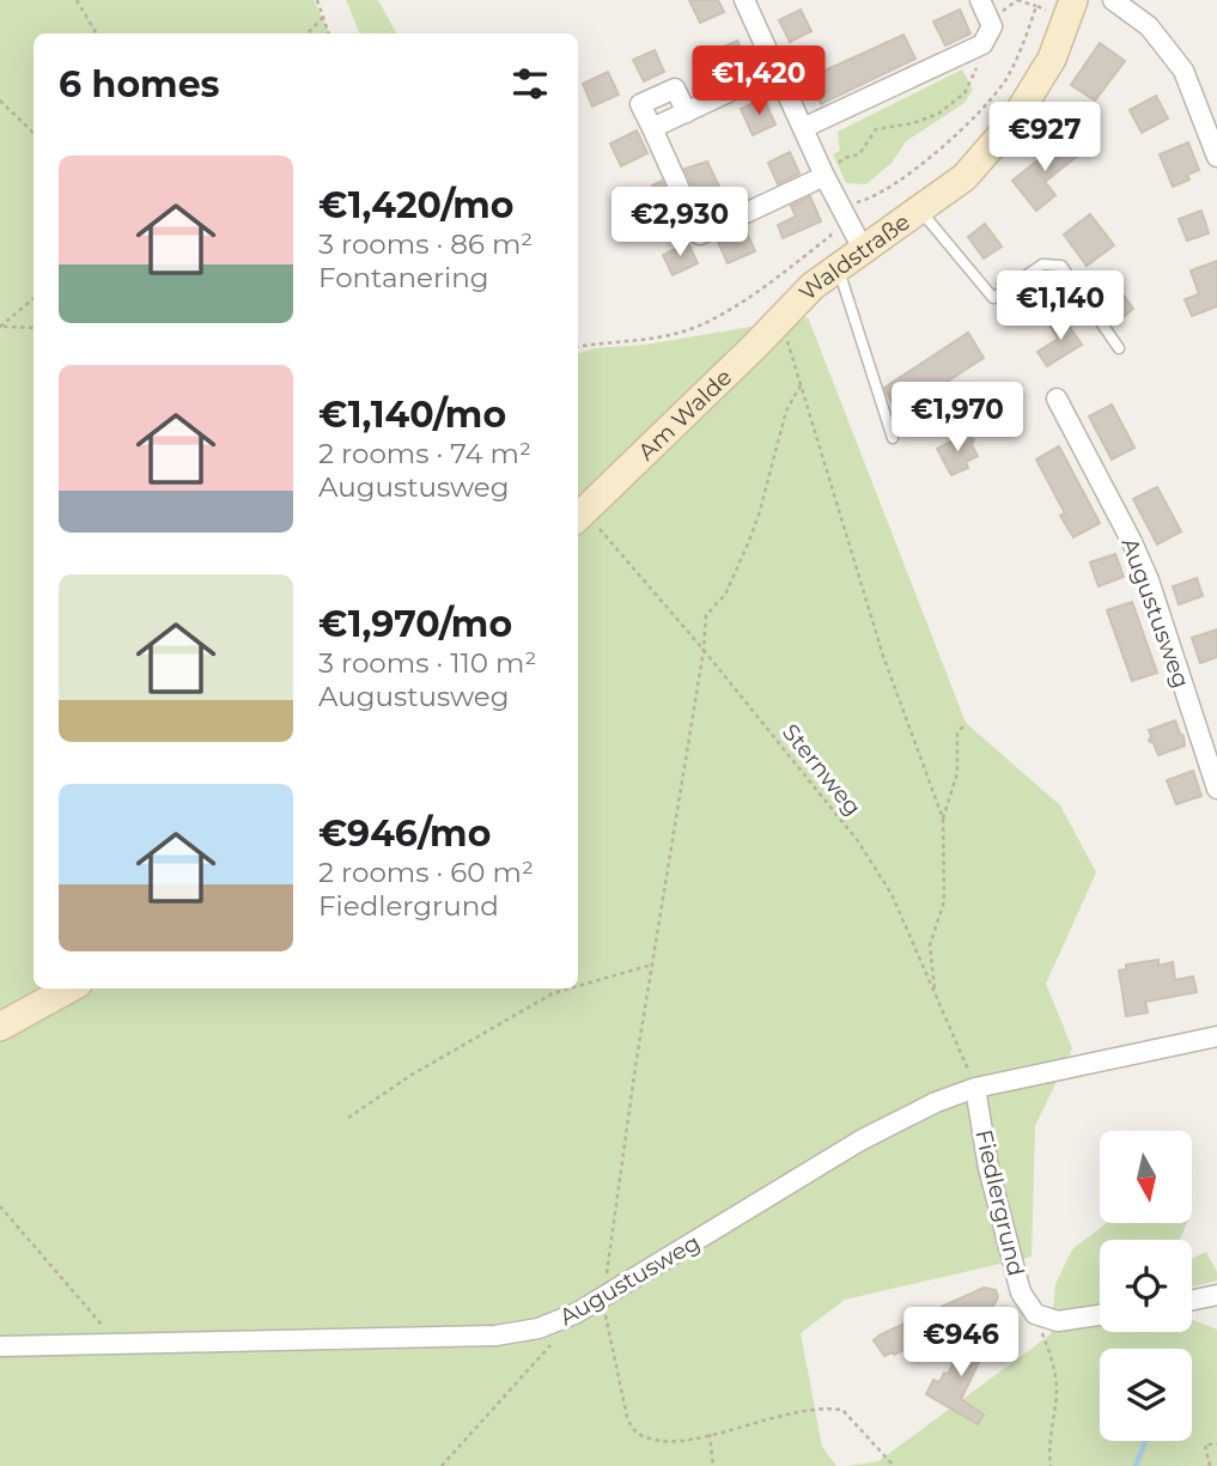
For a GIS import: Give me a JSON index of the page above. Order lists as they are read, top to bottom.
{
  "streets": {
    "street": [
      "Waldstraße",
      "Am Walde",
      "Augustusweg",
      "Fiedlergrund"
    ],
    "path": ["Sternweg"]
  },
  "crossings": [
    ["Waldstraße", "Am Walde"],
    ["Am Walde", "Sternweg"],
    ["Augustusweg", "Sternweg"],
    ["Augustusweg", "Fiedlergrund"],
    ["Sternweg", "Fiedlergrund"]
  ],
  "north": "bottom",
  "page": {
    "heading": "6 homes",
    "price": [
      "€1,420",
      "€927",
      "€2,930",
      "€1,140",
      "€1,970",
      "€946"
    ],
    "list": [
      {
        "name": "€1,420/mo",
        "note": "3 rooms · 86 m² · Fontanering"
      },
      {
        "name": "€1,140/mo",
        "note": "2 rooms · 74 m² · Augustusweg"
      },
      {
        "name": "€1,970/mo",
        "note": "3 rooms · 110 m² · Augustusweg"
      },
      {
        "name": "€946/mo",
        "note": "2 rooms · 60 m² · Fiedlergrund"
      }
    ]
  }
}
